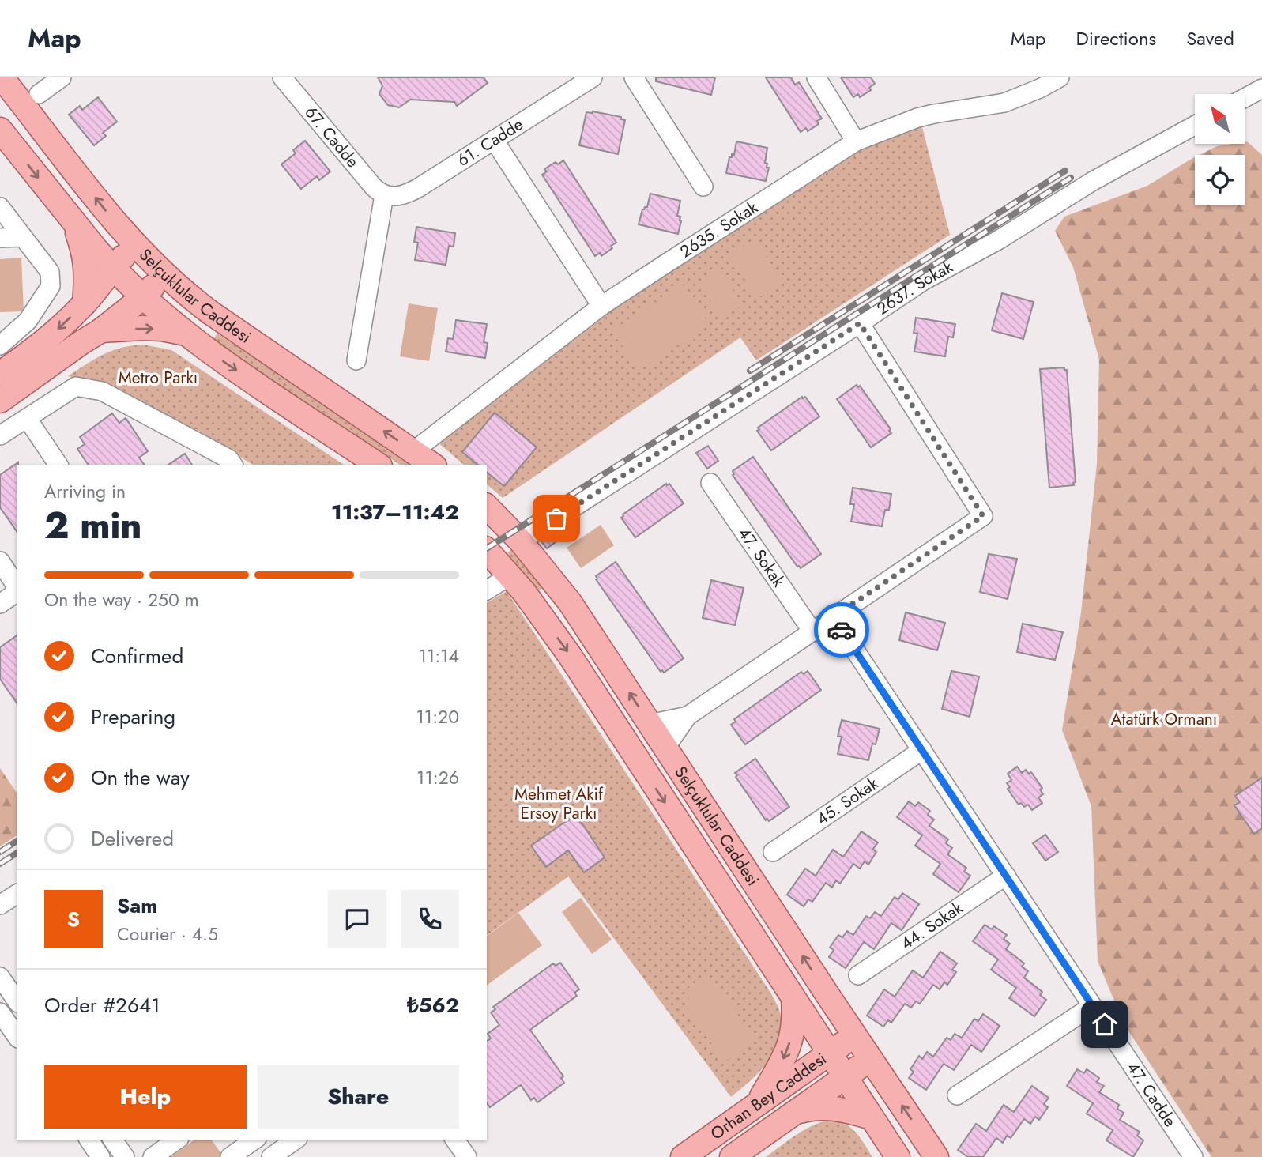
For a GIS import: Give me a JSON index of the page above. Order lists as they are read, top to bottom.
{
  "streets": {
    "main road": ["Selçuklular Caddesi", "Orhan Bey Caddesi"],
    "street": [
      "67. Cadde",
      "61. Cadde",
      "2635. Sokak",
      "2637. Sokak",
      "47. Sokak",
      "45. Sokak",
      "44. Sokak",
      "47. Cadde"
    ]
  },
  "crossings": [
    ["67. Cadde", "61. Cadde"],
    ["2635. Sokak", "Selçuklular Caddesi"],
    ["2637. Sokak", "Selçuklular Caddesi"],
    ["Selçuklular Caddesi", "Orhan Bey Caddesi"],
    ["45. Sokak", "47. Cadde"],
    ["44. Sokak", "47. Cadde"]
  ],
  "parks": ["Metro Parkı", "Atatürk Ormanı", "Mehmet Akif Ersoy Parkı"],
  "north": "top left",
  "page": {
    "header": "Map",
    "nav": ["Map", "Directions", "Saved"],
    "heading": ["2 min", "Arriving in", "11:37–11:42"],
    "panel": [
      "Sam",
      "Courier · 4.5",
      "Order #2641",
      "₺562"
    ],
    "bar": "On the way · 250 m",
    "list": [
      ["Confirmed", "11:14"],
      ["Preparing", "11:20"],
      ["On the way", "11:26"],
      "Delivered"
    ],
    "round": "S",
    "buttons": ["Help", "Share"]
  }
}
